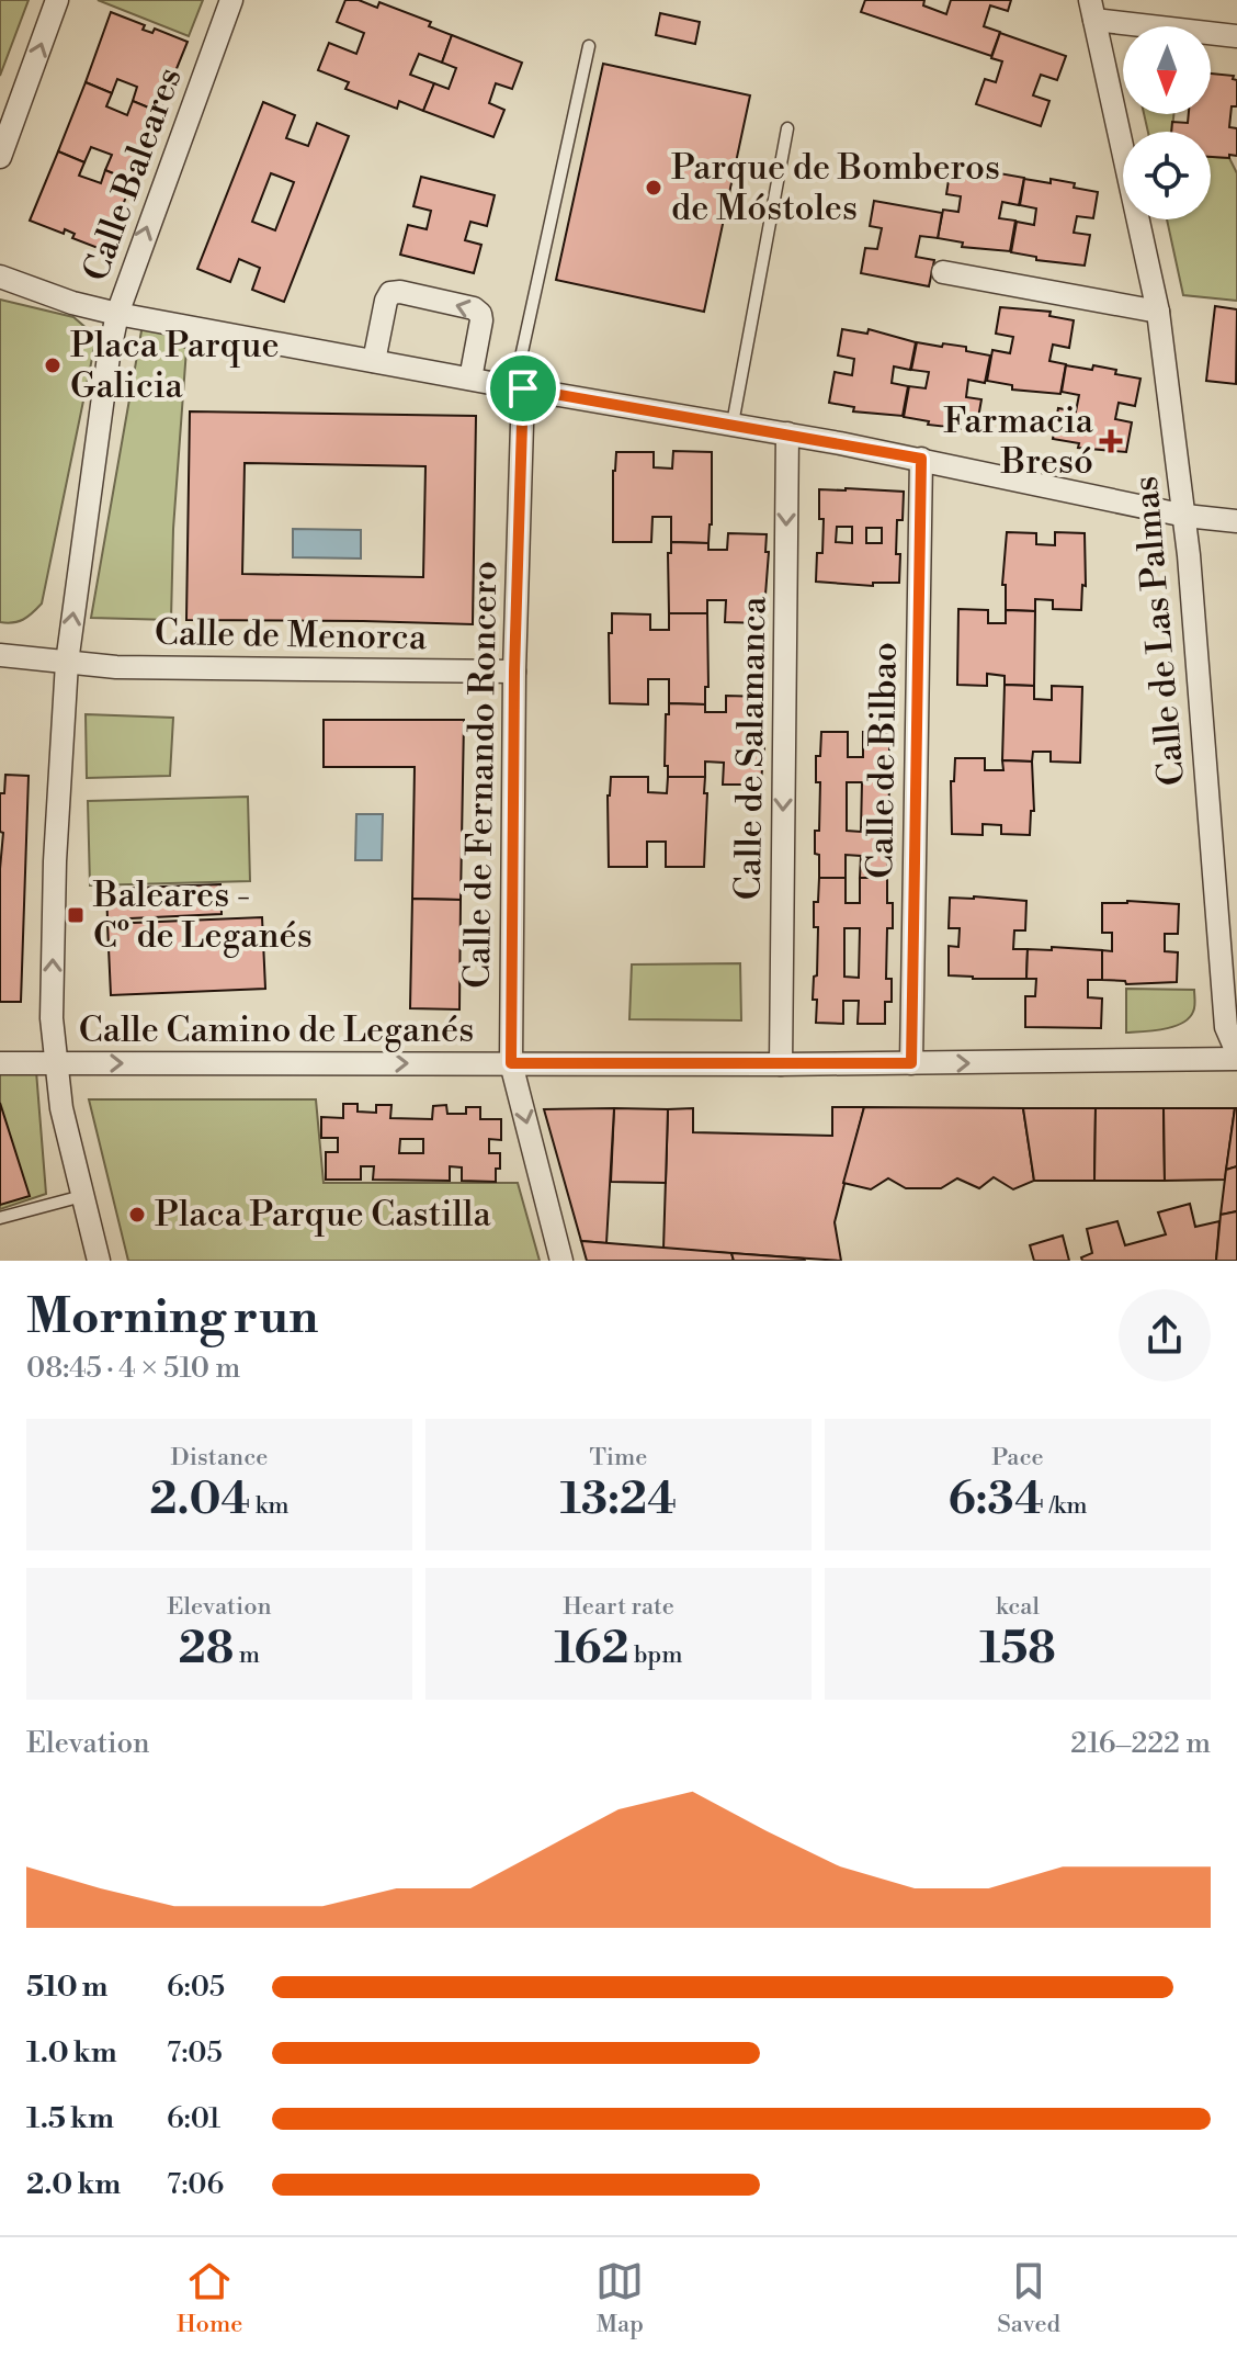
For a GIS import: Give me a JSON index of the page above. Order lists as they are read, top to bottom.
{
  "streets": {
    "street": [
      "Calle Baleares",
      "Calle de Las Palmas",
      "Calle de Menorca",
      "Calle de Salamanca",
      "Calle de Bilbao",
      "Calle de Fernando Roncero",
      "Calle Camino de Leganés"
    ]
  },
  "crossings": [
    ["Calle Baleares", "Calle de Menorca"],
    ["Calle Baleares", "Calle Camino de Leganés"],
    ["Calle de Menorca", "Calle de Fernando Roncero"],
    ["Calle de Salamanca", "Calle Camino de Leganés"],
    ["Calle de Bilbao", "Calle Camino de Leganés"],
    ["Calle de Fernando Roncero", "Calle Camino de Leganés"]
  ],
  "one_way": ["Calle Baleares", "Calle de Salamanca", "Calle Camino de Leganés"],
  "places": {
    "other": ["Parque de Bomberos de Móstoles", "Placa Parque Galicia", "Placa Parque Castilla"],
    "health": ["Farmacia Bresó"],
    "transit": ["Baleares - Cº de Leganés"]
  },
  "north": "bottom",
  "page": {
    "heading": ["Morning run", "08:45 · 4 × 510 m"],
    "stats": [
      ["Distance", "2.04 km"],
      ["Time", "13:24"],
      ["Pace", "6:34 /km"],
      ["Elevation", "28 m"],
      ["Heart rate", "162 bpm"],
      ["kcal", "158"]
    ],
    "chart": ["Elevation", "216–222 m"],
    "list": [
      {
        "name": "510 m",
        "note": "6:05"
      },
      {
        "name": "1.0 km",
        "note": "7:05"
      },
      {
        "name": "1.5 km",
        "note": "6:01"
      },
      {
        "name": "2.0 km",
        "note": "7:06"
      }
    ],
    "tabs": ["Home", "Map", "Saved"]
  }
}
